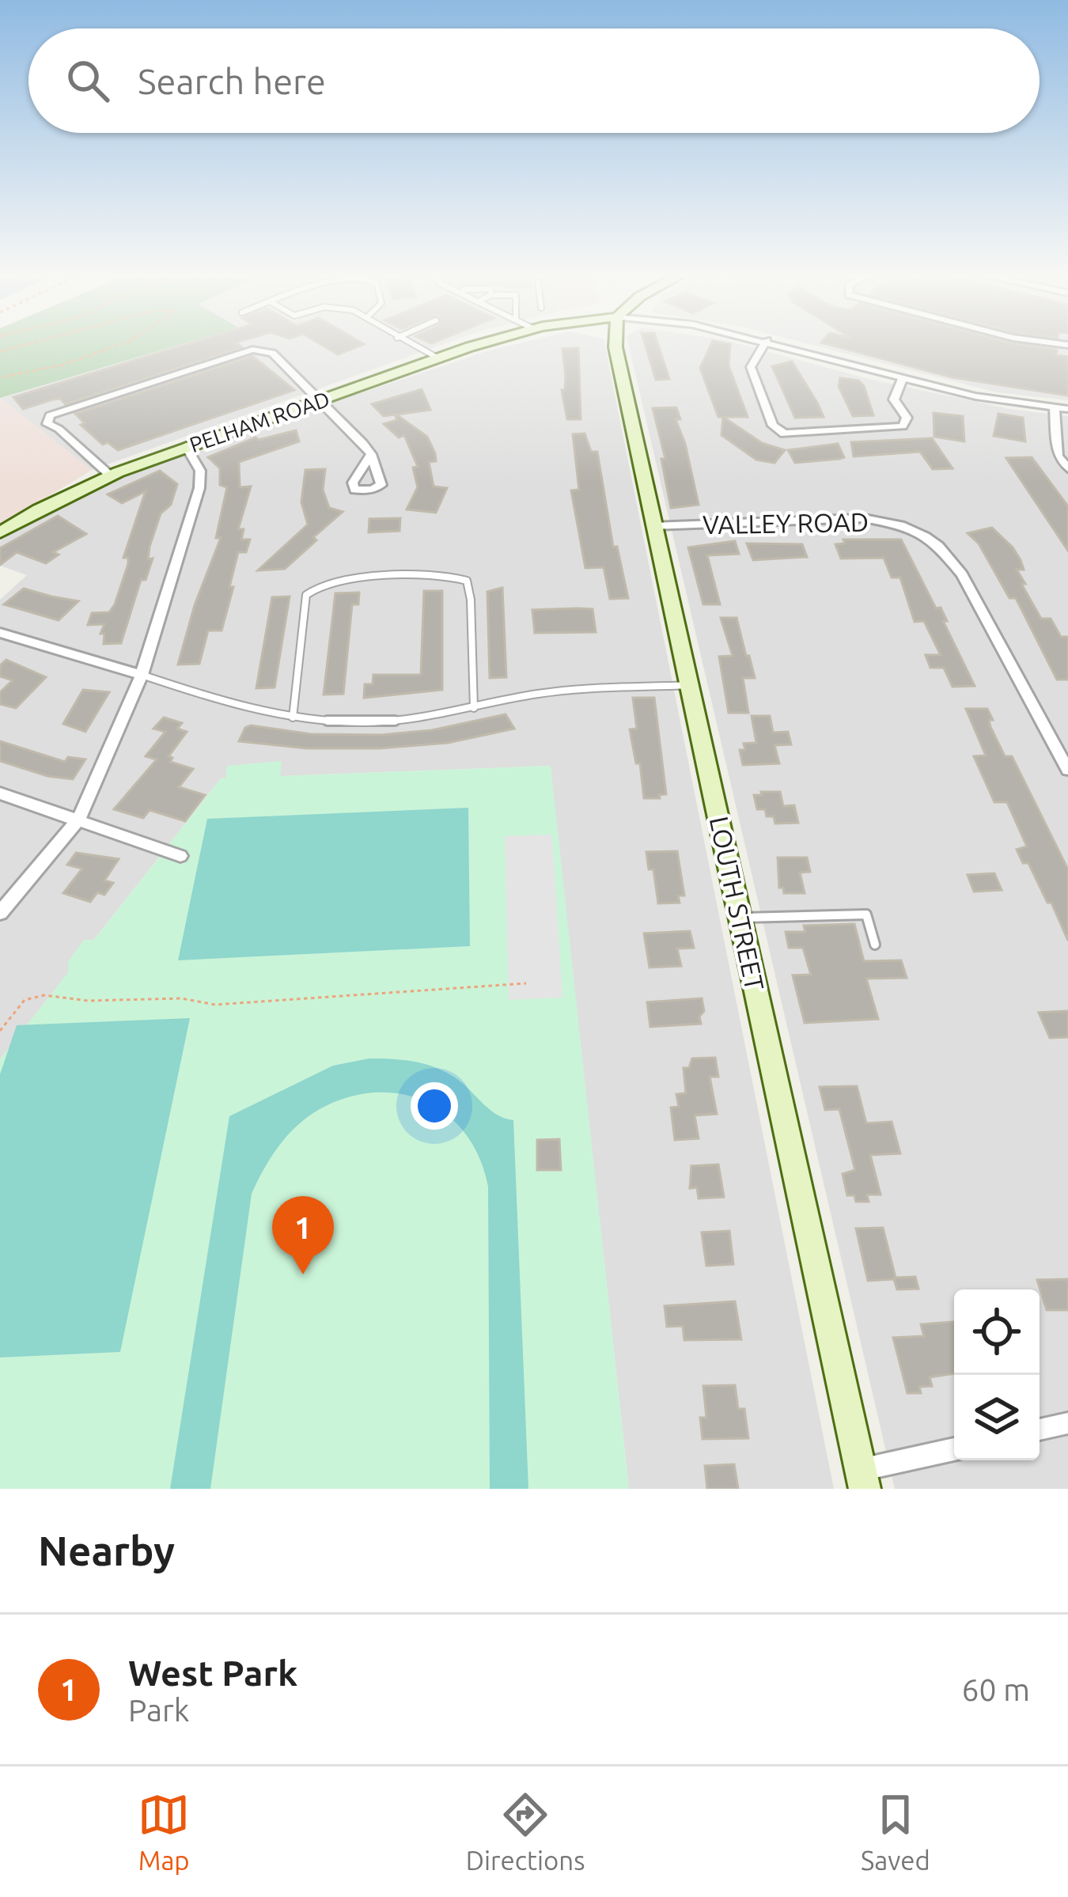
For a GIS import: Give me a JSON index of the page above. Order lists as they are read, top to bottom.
{
  "streets": {
    "main road": ["PELHAM ROAD", "LOUTH STREET"],
    "street": ["VALLEY ROAD"]
  },
  "crossings": [
    ["VALLEY ROAD", "LOUTH STREET"]
  ],
  "page": {
    "search": "Search here",
    "pins": "1",
    "heading": "Nearby",
    "list": [
      {
        "mark": "1",
        "name": "West Park",
        "note": "Park",
        "value": "60 m"
      }
    ],
    "nav": ["Map", "Directions", "Saved"]
  }
}
